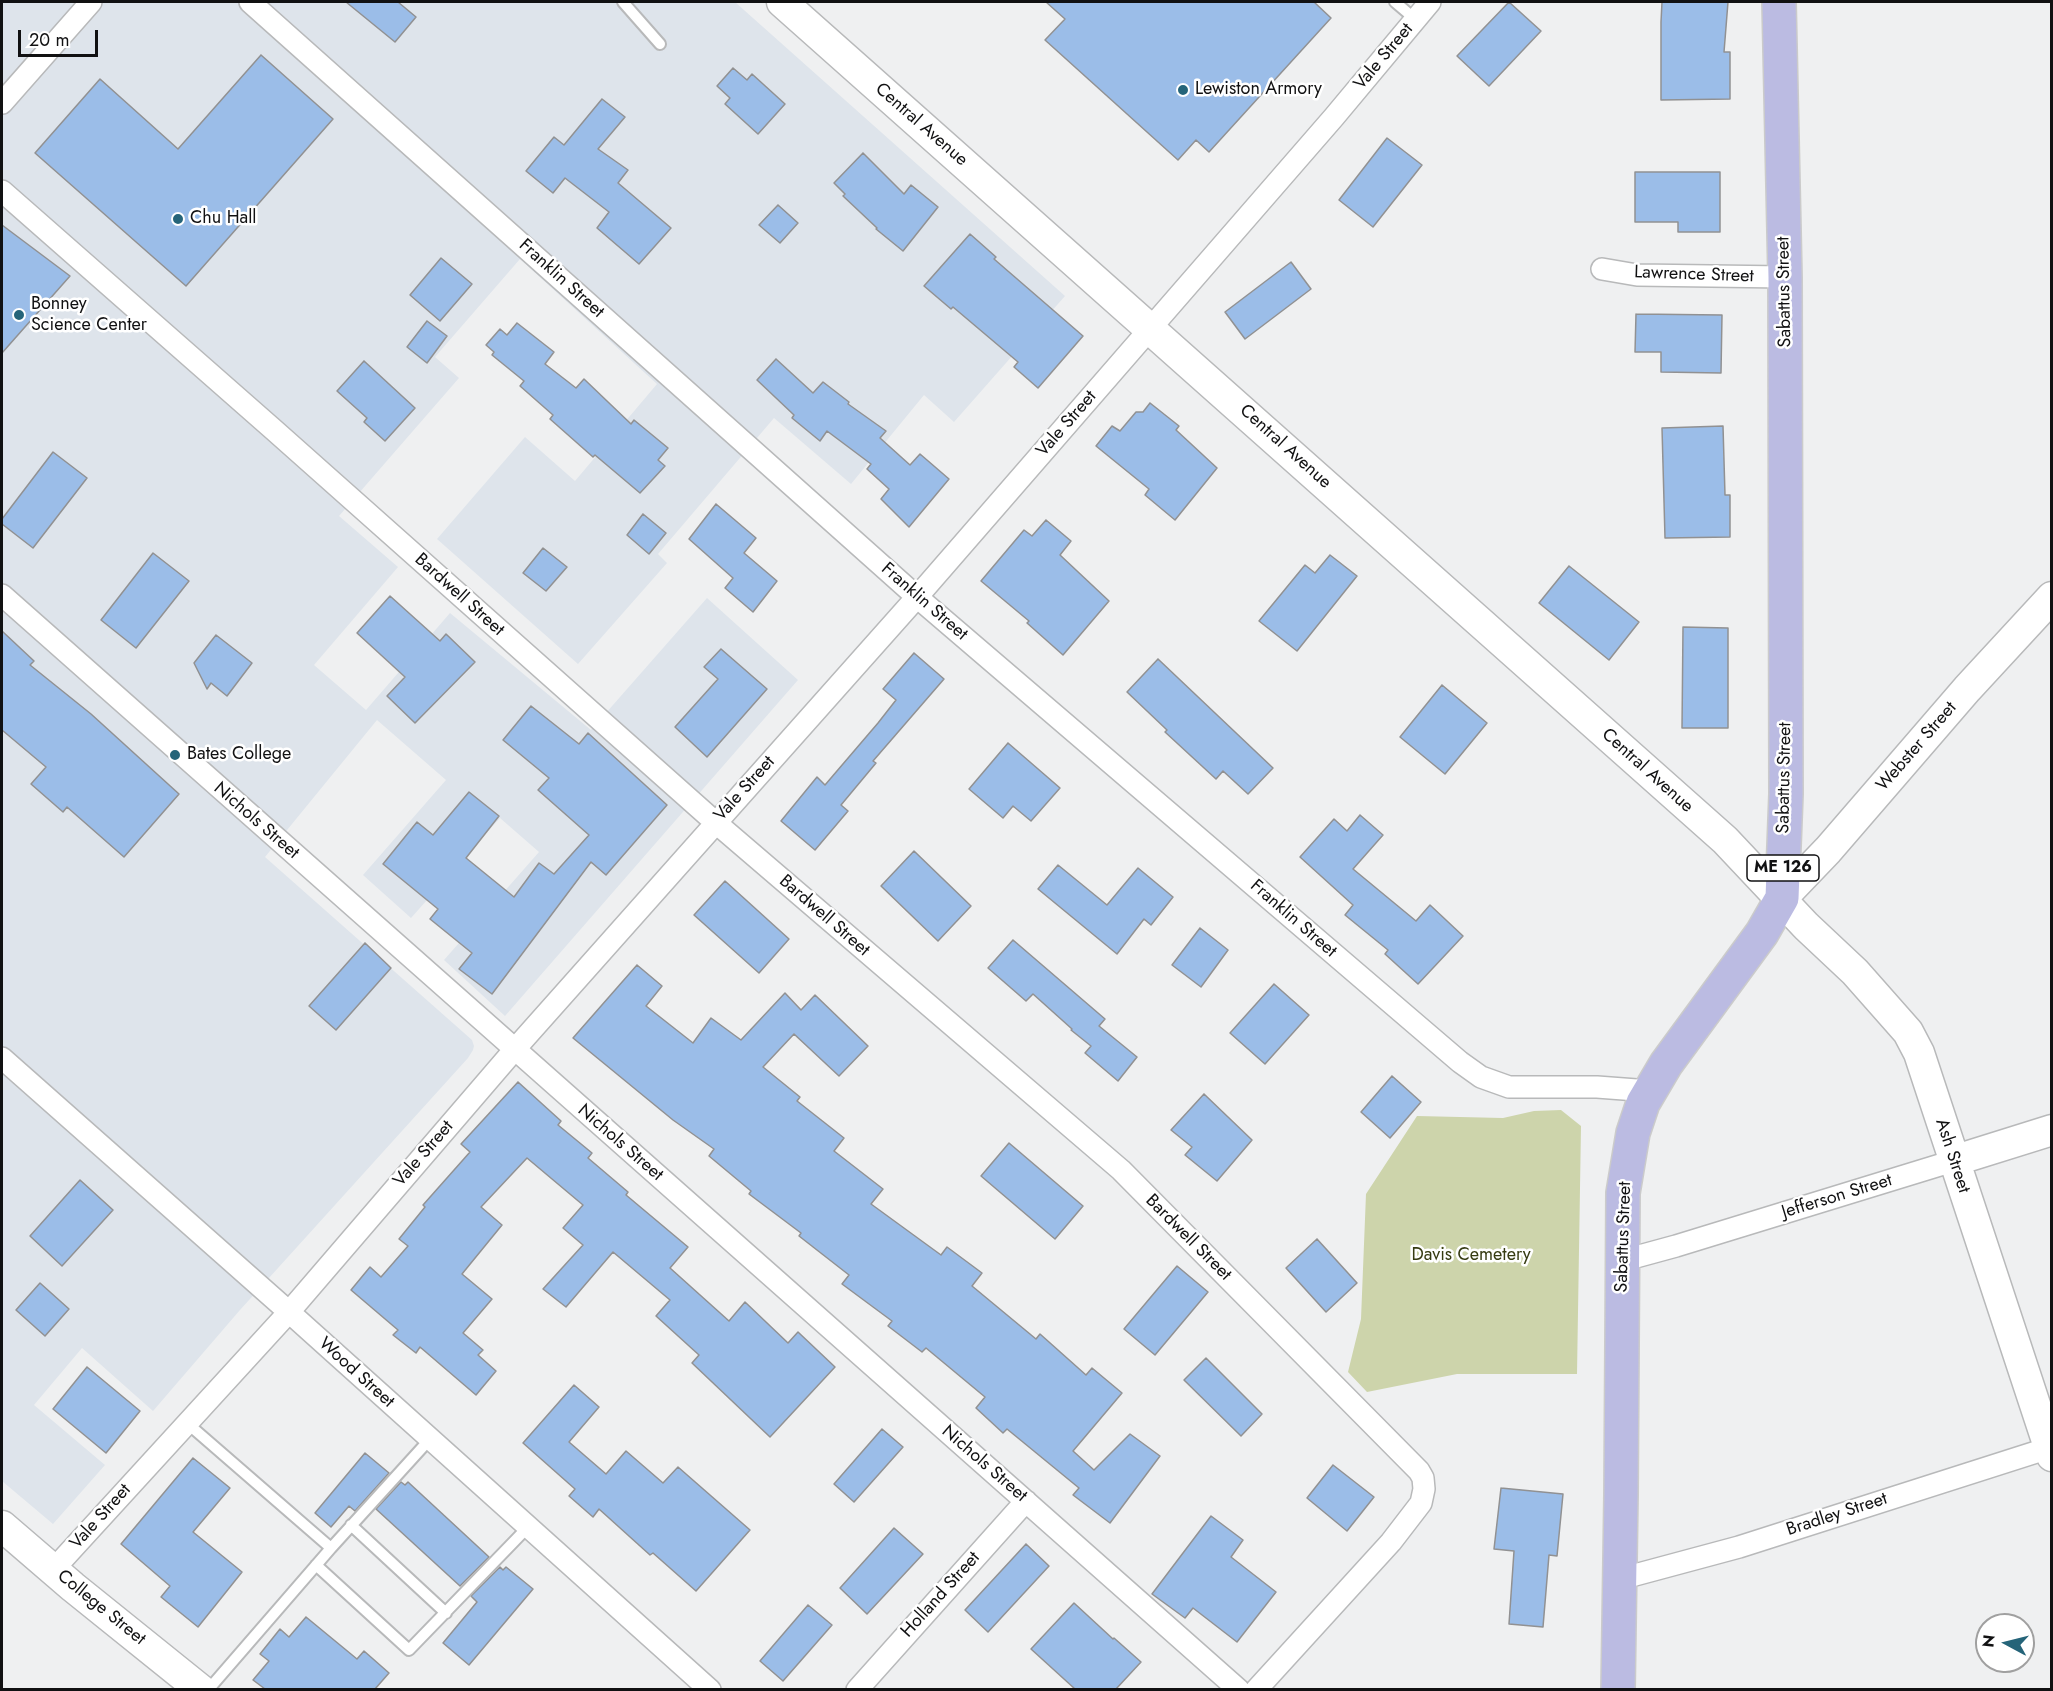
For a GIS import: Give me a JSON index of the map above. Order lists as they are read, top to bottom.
{
  "streets": {
    "main road": ["Sabattus Street", "ME 126"],
    "street": [
      "Vale Street",
      "Central Avenue",
      "Lawrence Street",
      "Franklin Street",
      "Bardwell Street",
      "Webster Street",
      "Nichols Street",
      "Ash Street",
      "Jefferson Street",
      "Wood Street",
      "Bradley Street",
      "Holland Street",
      "College Street"
    ]
  },
  "crossings": [
    ["Vale Street", "Central Avenue"],
    ["Vale Street", "Franklin Street"],
    ["Vale Street", "Bardwell Street"],
    ["Vale Street", "Nichols Street"],
    ["Vale Street", "Wood Street"],
    ["Vale Street", "College Street"],
    ["Central Avenue", "Sabattus Street"],
    ["Central Avenue", "Webster Street"],
    ["Central Avenue", "Ash Street"],
    ["Lawrence Street", "Sabattus Street"],
    ["Franklin Street", "Sabattus Street"],
    ["Sabattus Street", "Webster Street"],
    ["Sabattus Street", "Ash Street"],
    ["Sabattus Street", "Jefferson Street"],
    ["Sabattus Street", "Bradley Street"],
    ["Webster Street", "Ash Street"],
    ["Nichols Street", "Holland Street"],
    ["Ash Street", "Jefferson Street"],
    ["Ash Street", "Bradley Street"]
  ],
  "parks": ["Davis Cemetery"],
  "places": [
    "Lewiston Armory",
    "Chu Hall",
    "Bonney Science Center",
    "Bates College"
  ],
  "scale_bar": "20 m",
  "north": "left"
}
